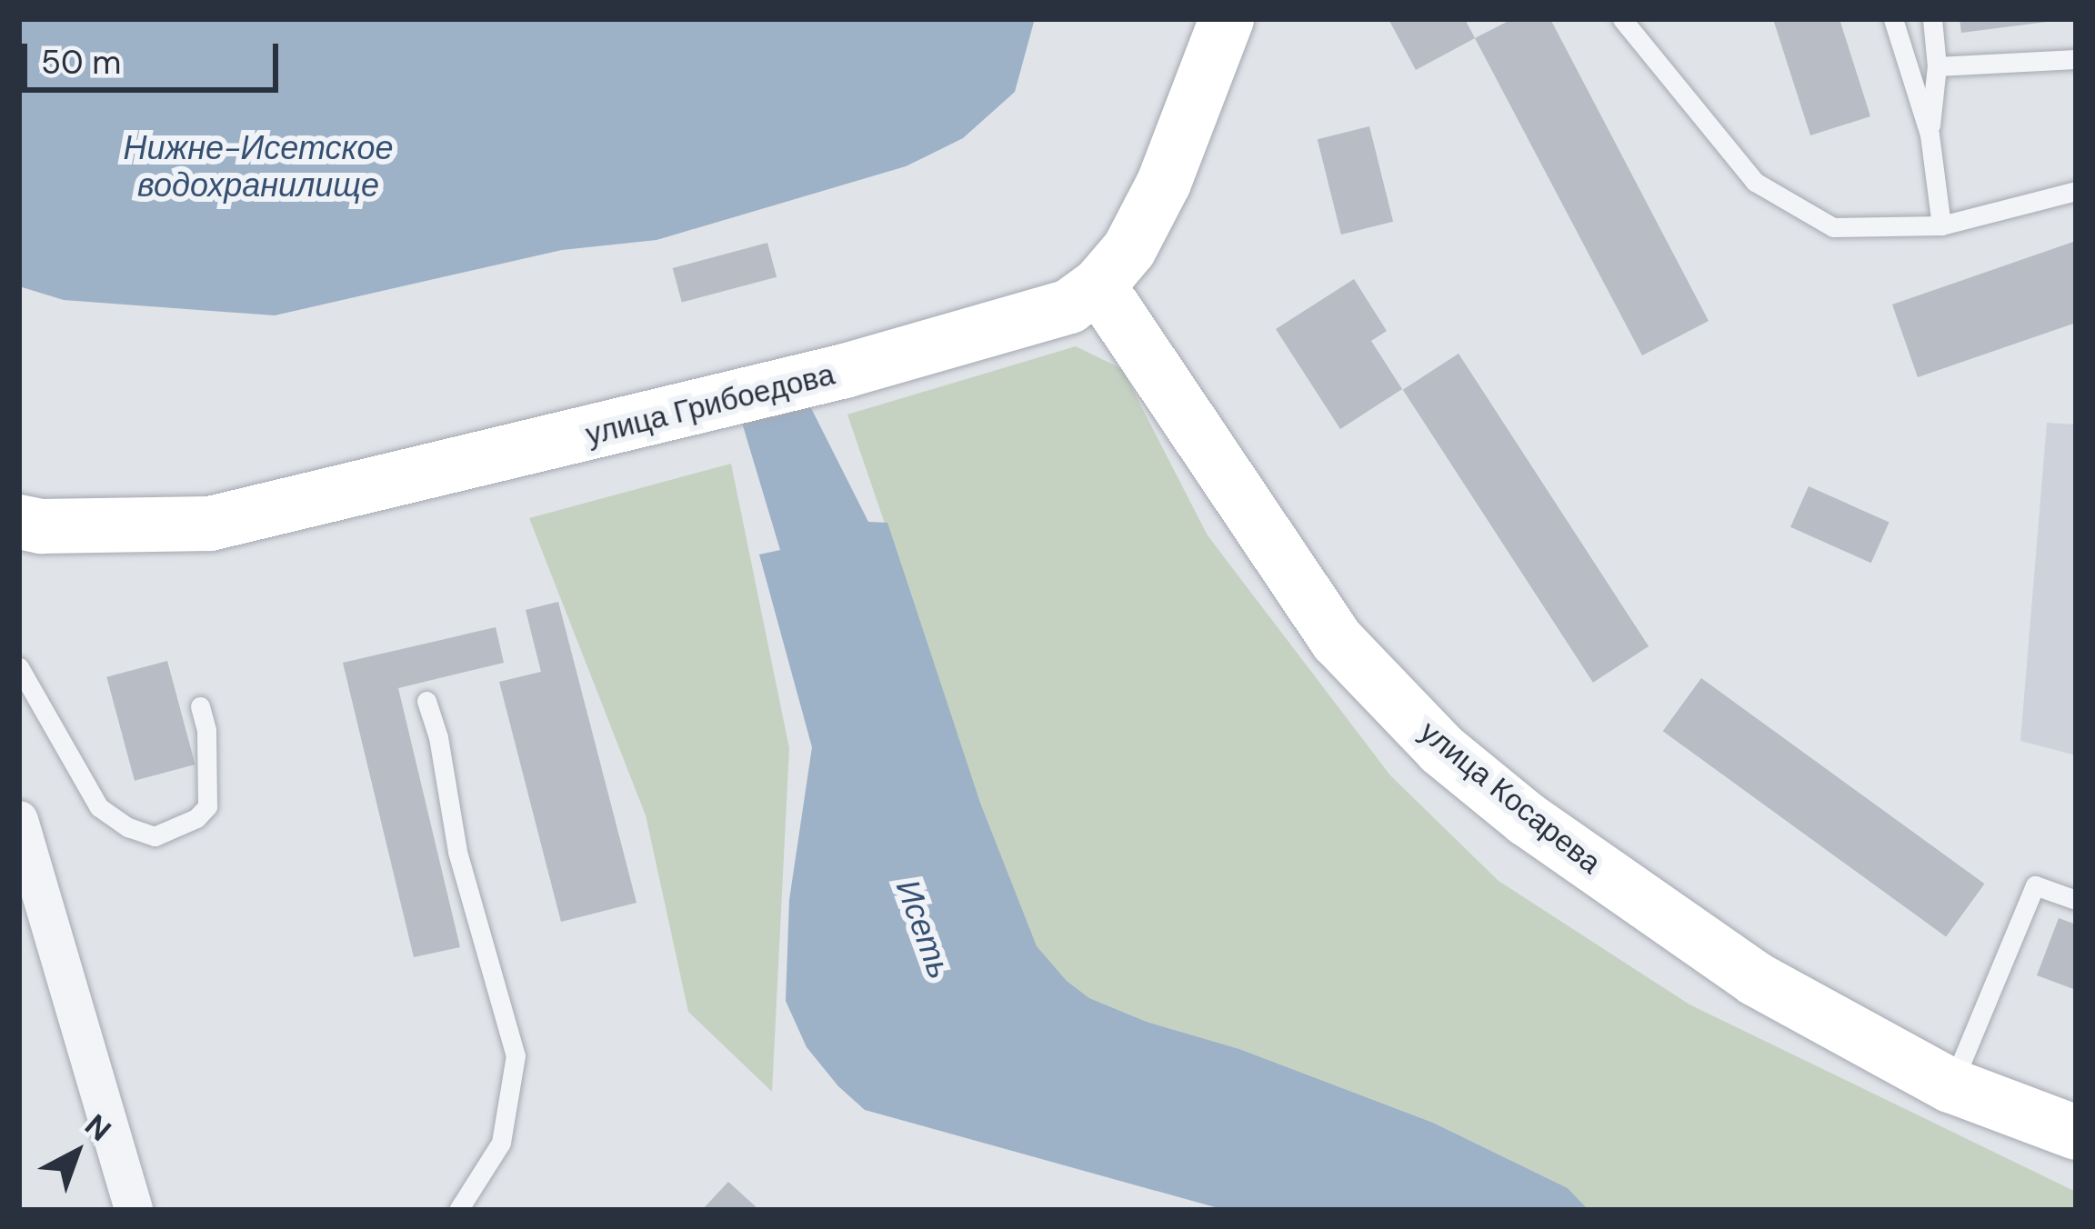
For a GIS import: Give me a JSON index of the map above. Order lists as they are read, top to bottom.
{
  "streets": {
    "main road": ["улица Грибоедова", "улица Косарева"]
  },
  "crossings": [
    ["улица Грибоедова", "улица Косарева"]
  ],
  "water": ["Нижне-Исетское водохранилище", "Исеть"],
  "scale_bar": "50 m",
  "north": "top right"
}
